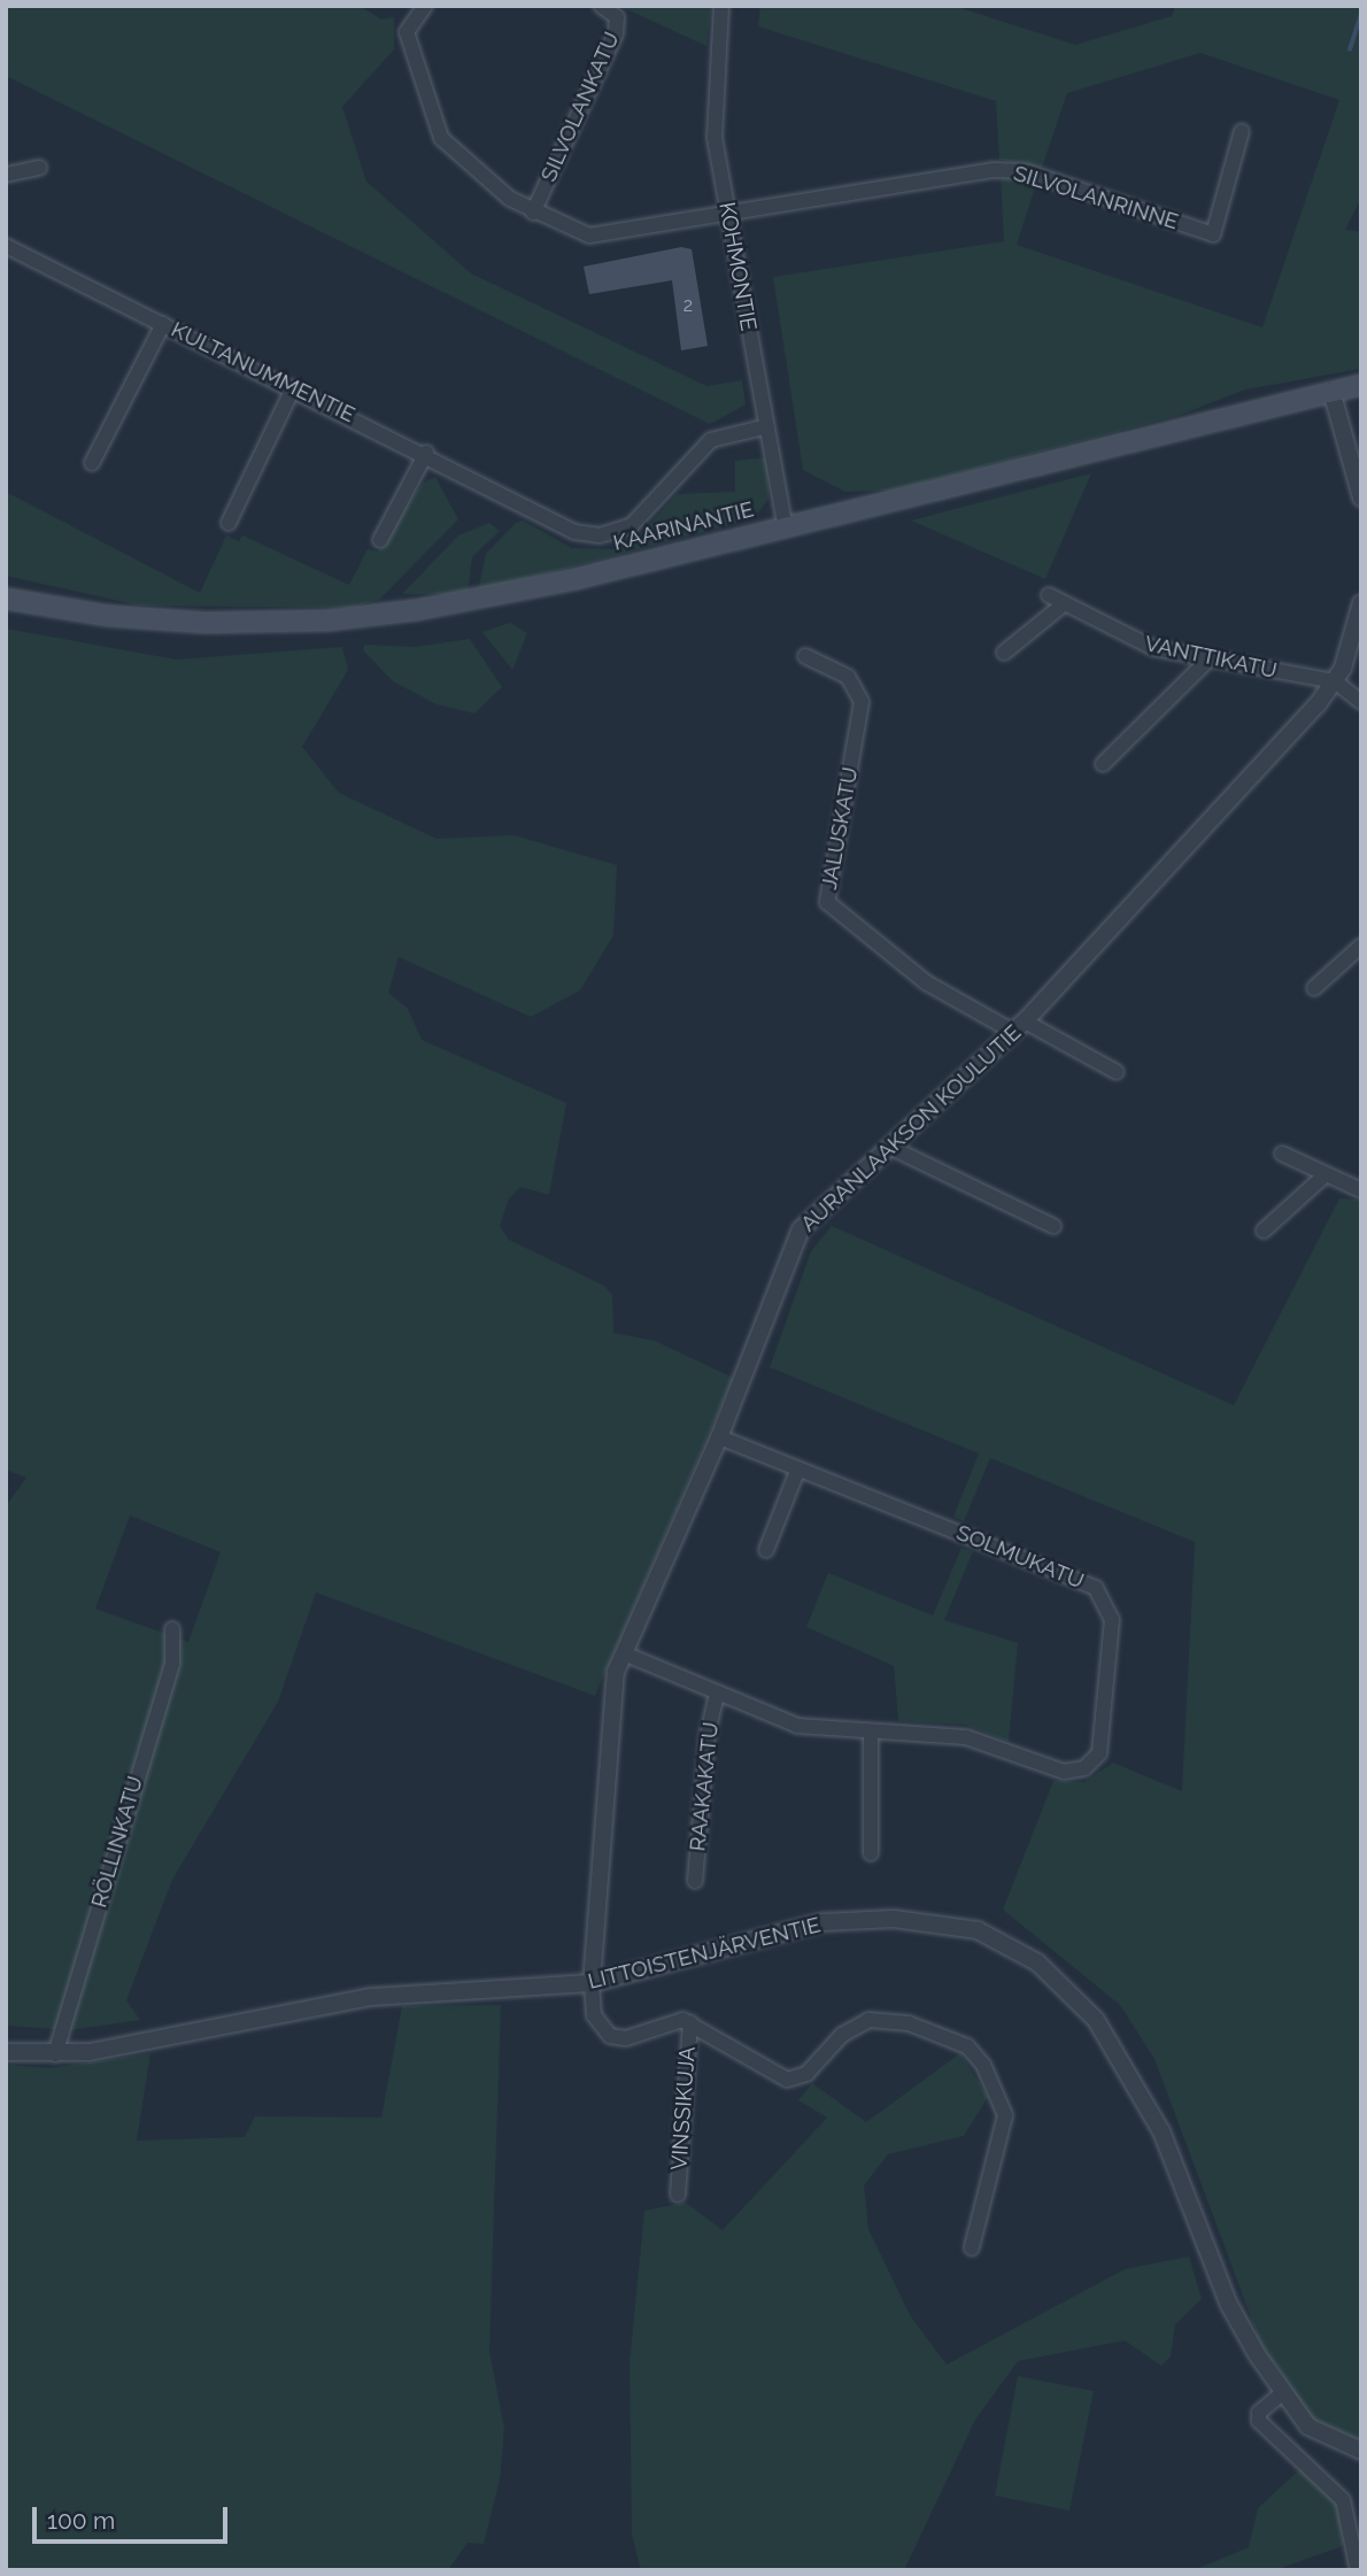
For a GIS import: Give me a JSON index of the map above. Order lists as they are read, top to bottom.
{
  "streets": {
    "main road": ["KAARINANTIE"],
    "street": [
      "SILVOLANKATU",
      "SILVOLANRINNE",
      "KOHMONTIE",
      "KULTANUMMENTIE",
      "VANTTIKATU",
      "JALUSKATU",
      "AURANLAAKSON KOULUTIE",
      "SOLMUKATU",
      "RAAKAKATU",
      "RÖLLINKATU",
      "LITTOISTENJÄRVENTIE",
      "VINSSIKUJA"
    ]
  },
  "crossings": [
    ["SILVOLANRINNE", "KOHMONTIE"],
    ["KOHMONTIE", "KULTANUMMENTIE"],
    ["KOHMONTIE", "KAARINANTIE"],
    ["VANTTIKATU", "AURANLAAKSON KOULUTIE"],
    ["JALUSKATU", "AURANLAAKSON KOULUTIE"],
    ["AURANLAAKSON KOULUTIE", "SOLMUKATU"],
    ["AURANLAAKSON KOULUTIE", "LITTOISTENJÄRVENTIE"],
    ["SOLMUKATU", "RAAKAKATU"],
    ["RÖLLINKATU", "LITTOISTENJÄRVENTIE"]
  ],
  "house_numbers": ["2"],
  "scale_bar": "100 m"
}
